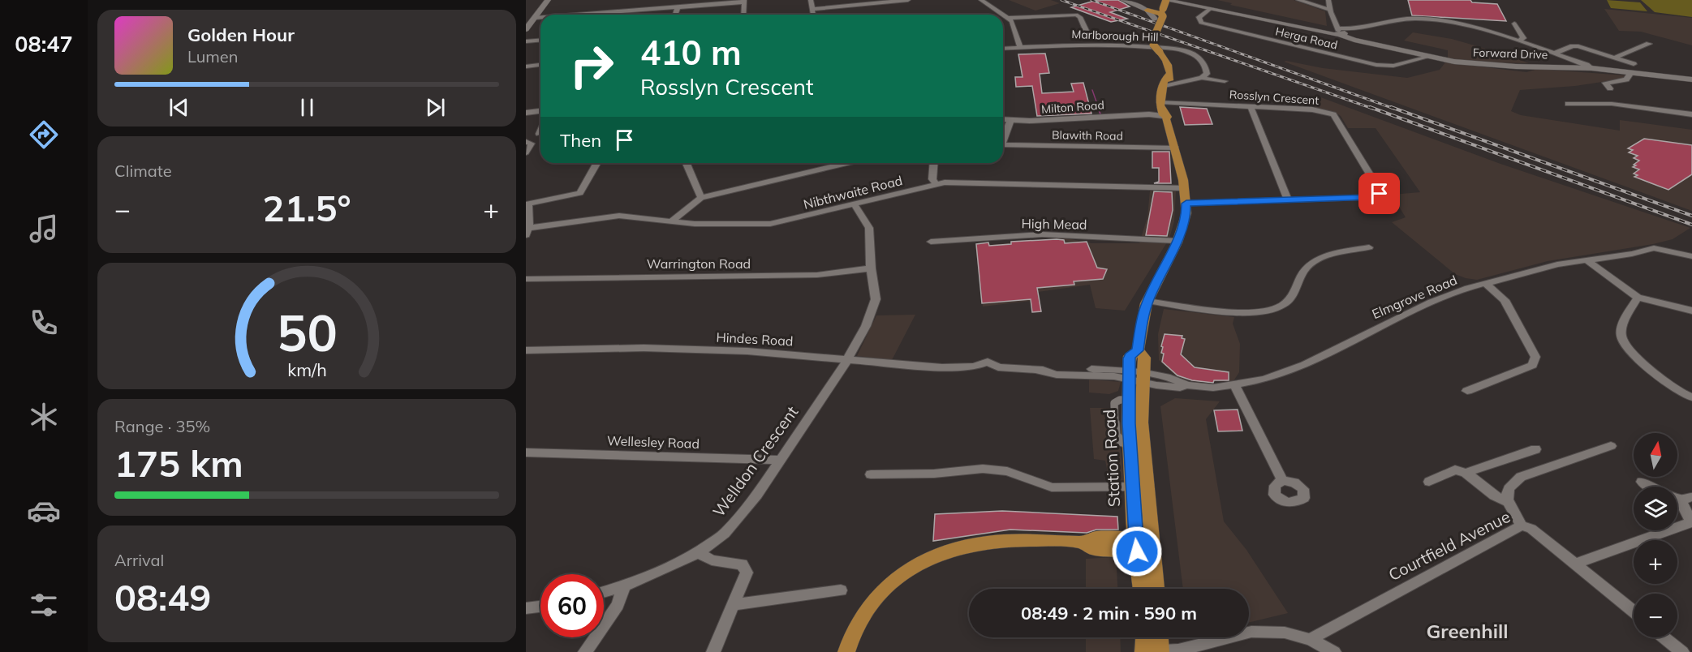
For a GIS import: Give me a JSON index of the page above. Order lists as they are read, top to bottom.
{
  "streets": {
    "main road": ["Station Road"],
    "street": [
      "Marlborough Hill",
      "Herga Road",
      "Forward Drive",
      "Rosslyn Crescent",
      "Milton Road",
      "Blawith Road",
      "Nibthwaite Road",
      "High Mead",
      "Warrington Road",
      "Elmgrove Road",
      "Hindes Road",
      "Wellesley Road",
      "Welldon Crescent",
      "Courtfield Avenue"
    ]
  },
  "crossings": [
    ["Herga Road", "Forward Drive"],
    ["Rosslyn Crescent", "Milton Road"],
    ["Rosslyn Crescent", "Station Road"],
    ["Milton Road", "Station Road"],
    ["Blawith Road", "Station Road"],
    ["Nibthwaite Road", "Station Road"],
    ["Nibthwaite Road", "Welldon Crescent"],
    ["High Mead", "Station Road"],
    ["Warrington Road", "Welldon Crescent"],
    ["Elmgrove Road", "Hindes Road"],
    ["Elmgrove Road", "Station Road"],
    ["Hindes Road", "Station Road"],
    ["Hindes Road", "Welldon Crescent"],
    ["Wellesley Road", "Welldon Crescent"]
  ],
  "districts": ["Greenhill"],
  "north": "top",
  "page": {
    "tabs": "08:47",
    "turn": ["410 m", "Rosslyn Crescent"],
    "song": ["Golden Hour", "Lumen"],
    "then": "Then",
    "tile": [
      "Climate",
      ["Range · 35%", "175 km"],
      ["Arrival", "08:49"]
    ],
    "heat": ["−", "21.5°", "+"],
    "map_buttons": ["+", "−"],
    "limit": "60",
    "trip": "08:49 · 2 min · 590 m",
    "gauge": ["50", "km/h"]
  }
}
